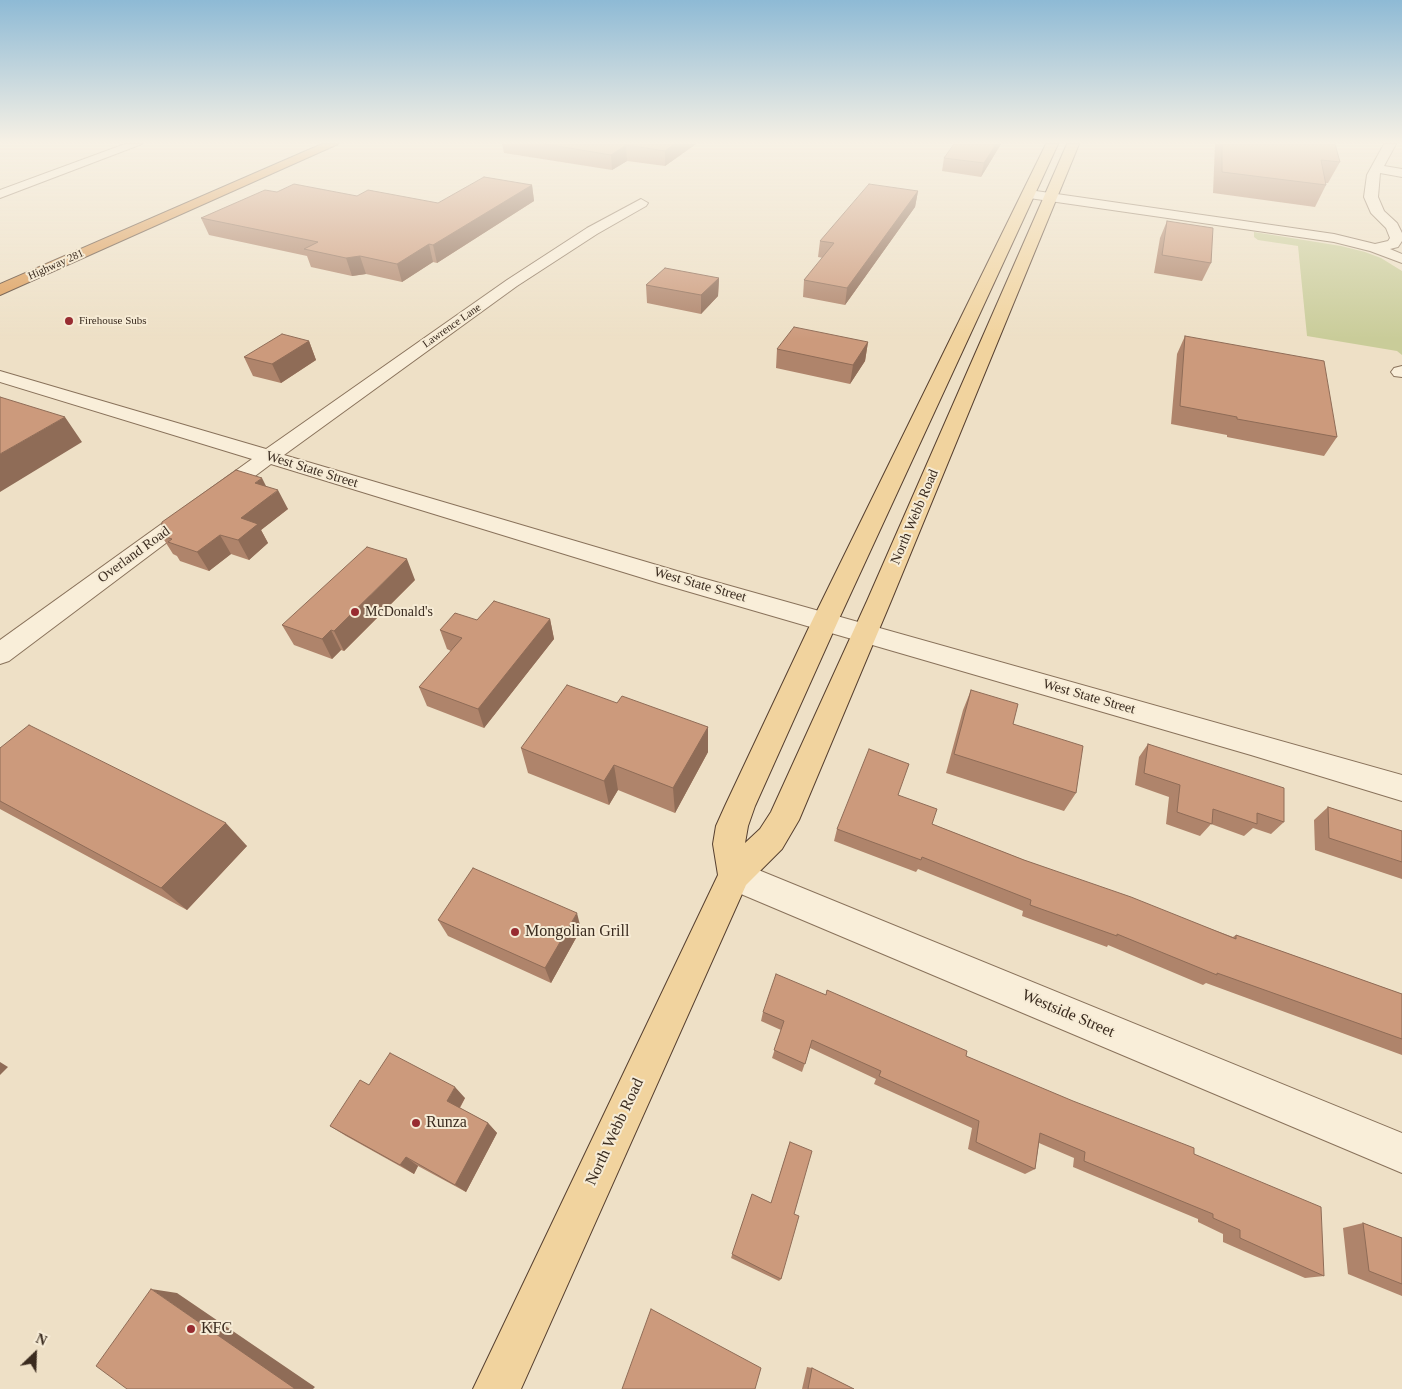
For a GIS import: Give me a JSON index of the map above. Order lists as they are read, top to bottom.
{
  "streets": {
    "highway": ["Highway 281"],
    "main road": ["North Webb Road"],
    "street": [
      "Lawrence Lane",
      "West State Street",
      "Overland Road",
      "Westside Street"
    ]
  },
  "crossings": [
    ["Lawrence Lane", "West State Street"],
    ["Lawrence Lane", "Overland Road"],
    ["West State Street", "North Webb Road"],
    ["West State Street", "Overland Road"],
    ["North Webb Road", "Westside Street"]
  ],
  "places": [
    "Firehouse Subs",
    "McDonald's",
    "Mongolian Grill",
    "Runza",
    "KFC"
  ],
  "north": "top right"
}
